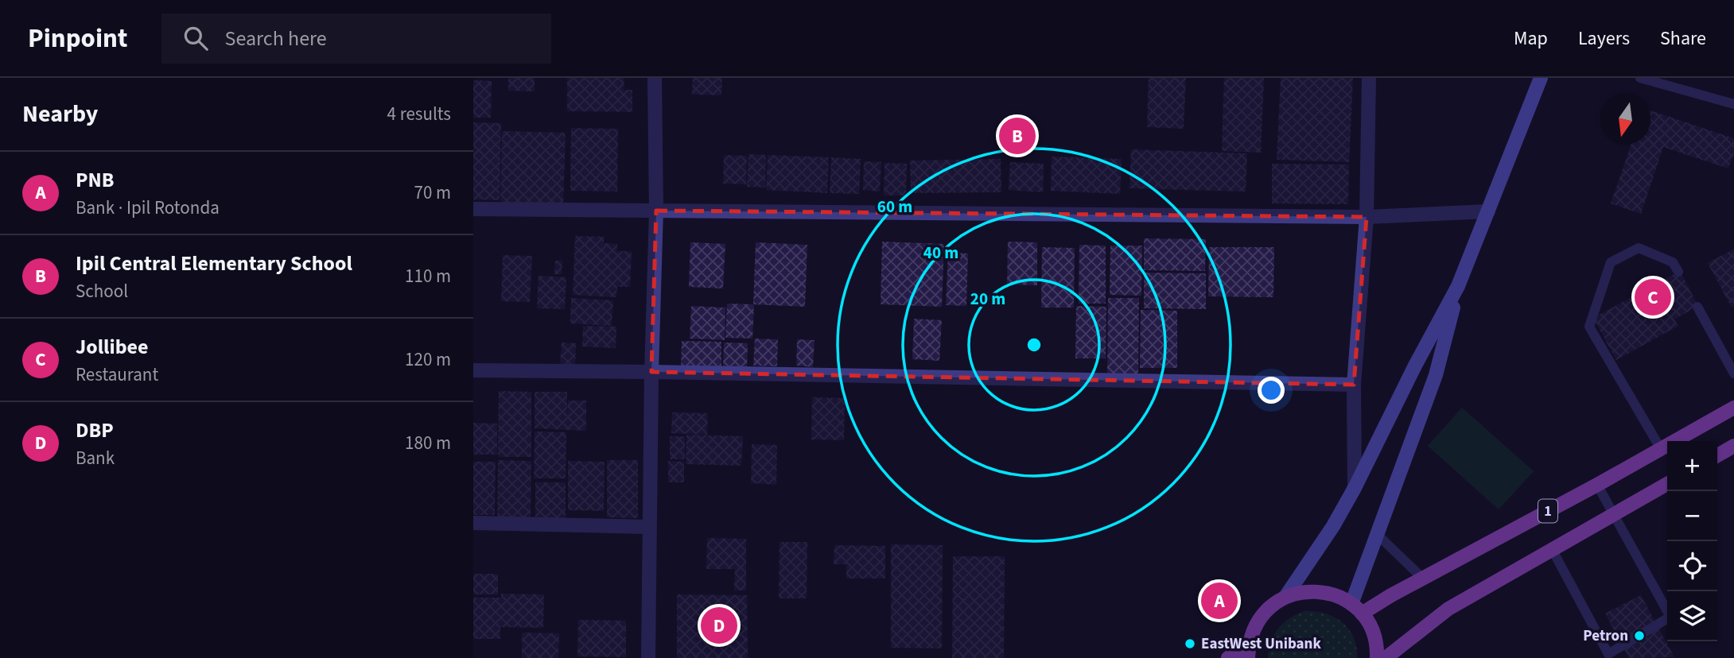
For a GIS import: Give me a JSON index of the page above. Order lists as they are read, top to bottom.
{
  "streets": {
    "main road": ["1"]
  },
  "places": ["Petron", "EastWest Unibank"],
  "north": "bottom",
  "page": {
    "header": "Pinpoint",
    "search": "Search here",
    "nav": ["Map", "Layers", "Share"],
    "heading": ["Nearby", "4 results"],
    "pins": [
      "B",
      "C",
      "A",
      "D"
    ],
    "list": [
      {
        "mark": "A",
        "name": "PNB",
        "note": "Bank · Ipil Rotonda",
        "value": "70 m"
      },
      {
        "mark": "B",
        "name": "Ipil Central Elementary School",
        "note": "School",
        "value": "110 m"
      },
      {
        "mark": "C",
        "name": "Jollibee",
        "note": "Restaurant",
        "value": "120 m"
      },
      {
        "mark": "D",
        "name": "DBP",
        "note": "Bank",
        "value": "180 m"
      }
    ],
    "map_buttons": ["+", "−"]
  },
  "rings": ["60 m", "40 m", "20 m"]
}
